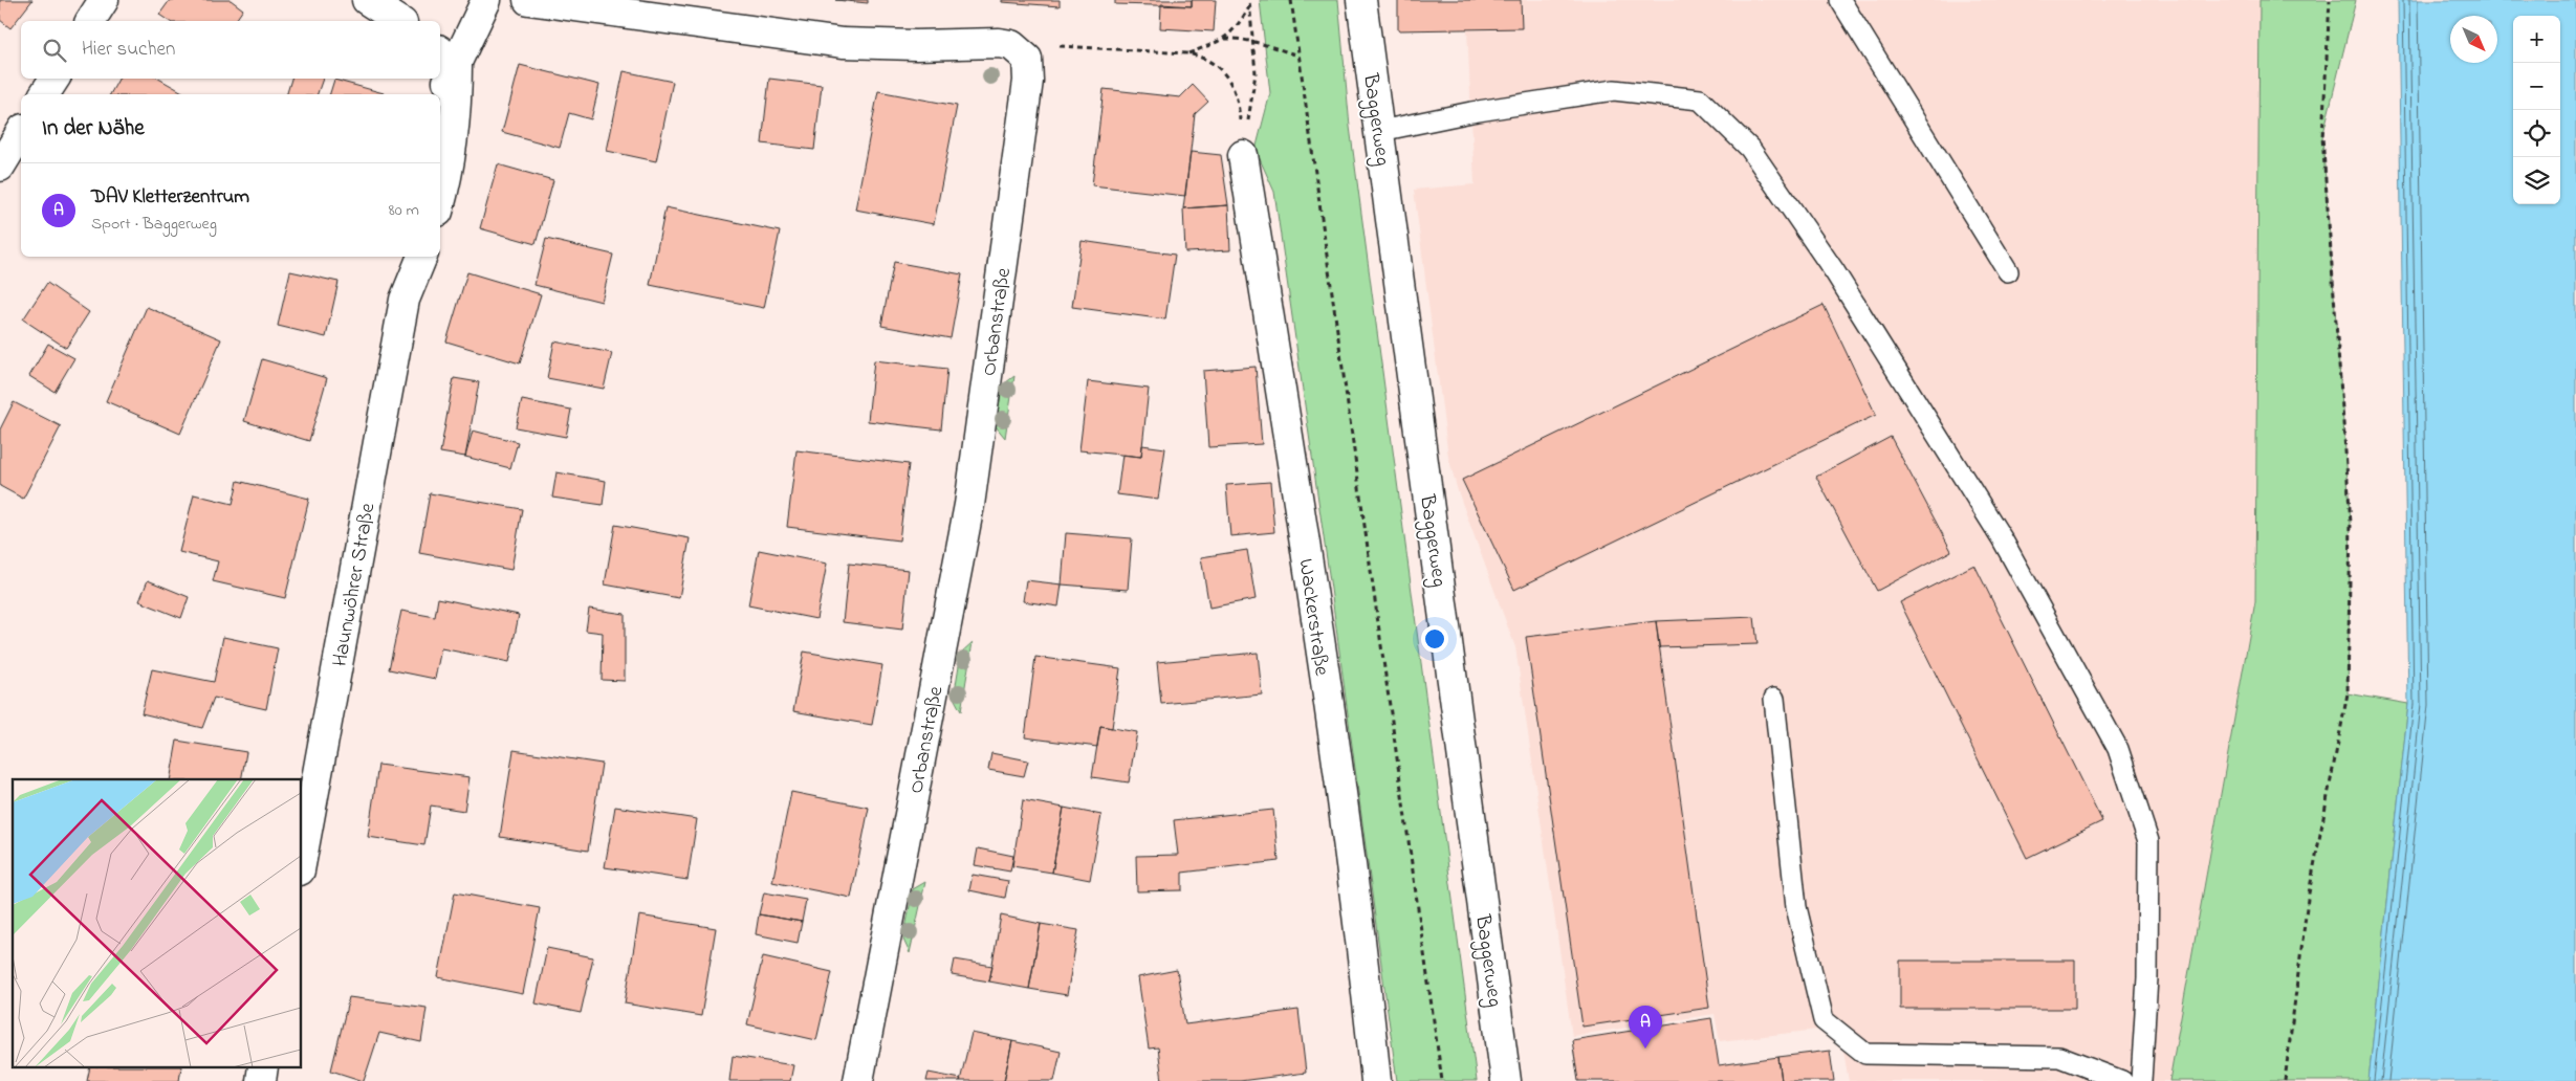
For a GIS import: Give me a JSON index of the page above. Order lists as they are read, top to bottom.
{
  "streets": {
    "street": [
      "Baggerweg",
      "Orbanstraße",
      "Haunwöhrer Straße",
      "Wackerstraße"
    ]
  },
  "north": "bottom right",
  "page": {
    "map_buttons": ["+", "−"],
    "search": "Hier suchen",
    "heading": "In der Nähe",
    "list": [
      {
        "mark": "A",
        "name": "DAV Kletterzentrum",
        "note": "Sport · Baggerweg",
        "value": "80 m"
      }
    ],
    "pins": "A"
  }
}
